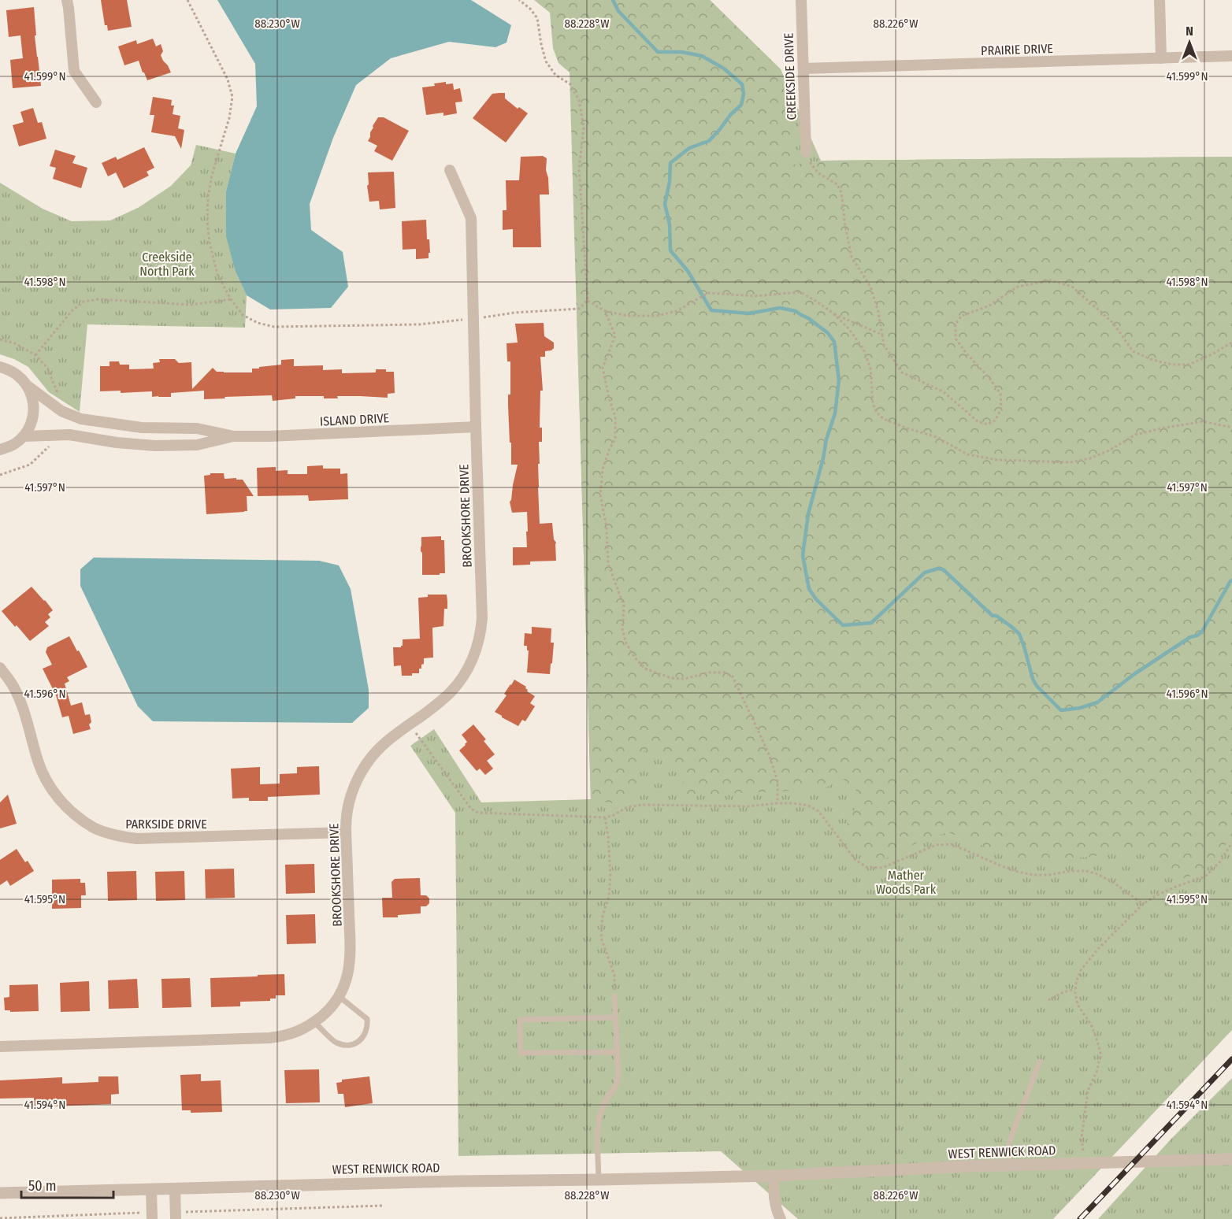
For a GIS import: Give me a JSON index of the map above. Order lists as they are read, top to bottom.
{
  "streets": {
    "street": [
      "PRAIRIE DRIVE",
      "CREEKSIDE DRIVE",
      "ISLAND DRIVE",
      "BROOKSHORE DRIVE",
      "PARKSIDE DRIVE",
      "WEST RENWICK ROAD"
    ]
  },
  "crossings": [
    ["PRAIRIE DRIVE", "CREEKSIDE DRIVE"],
    ["ISLAND DRIVE", "BROOKSHORE DRIVE"],
    ["BROOKSHORE DRIVE", "PARKSIDE DRIVE"]
  ],
  "parks": ["Creekside North Park", "Mather Woods Park"],
  "scale_bar": "50 m",
  "north": "top",
  "coordinates": [
    "88.230°W",
    "88.228°W",
    "88.226°W",
    "41.599°N",
    "41.598°N",
    "41.597°N",
    "41.596°N",
    "41.595°N",
    "41.594°N"
  ]
}
